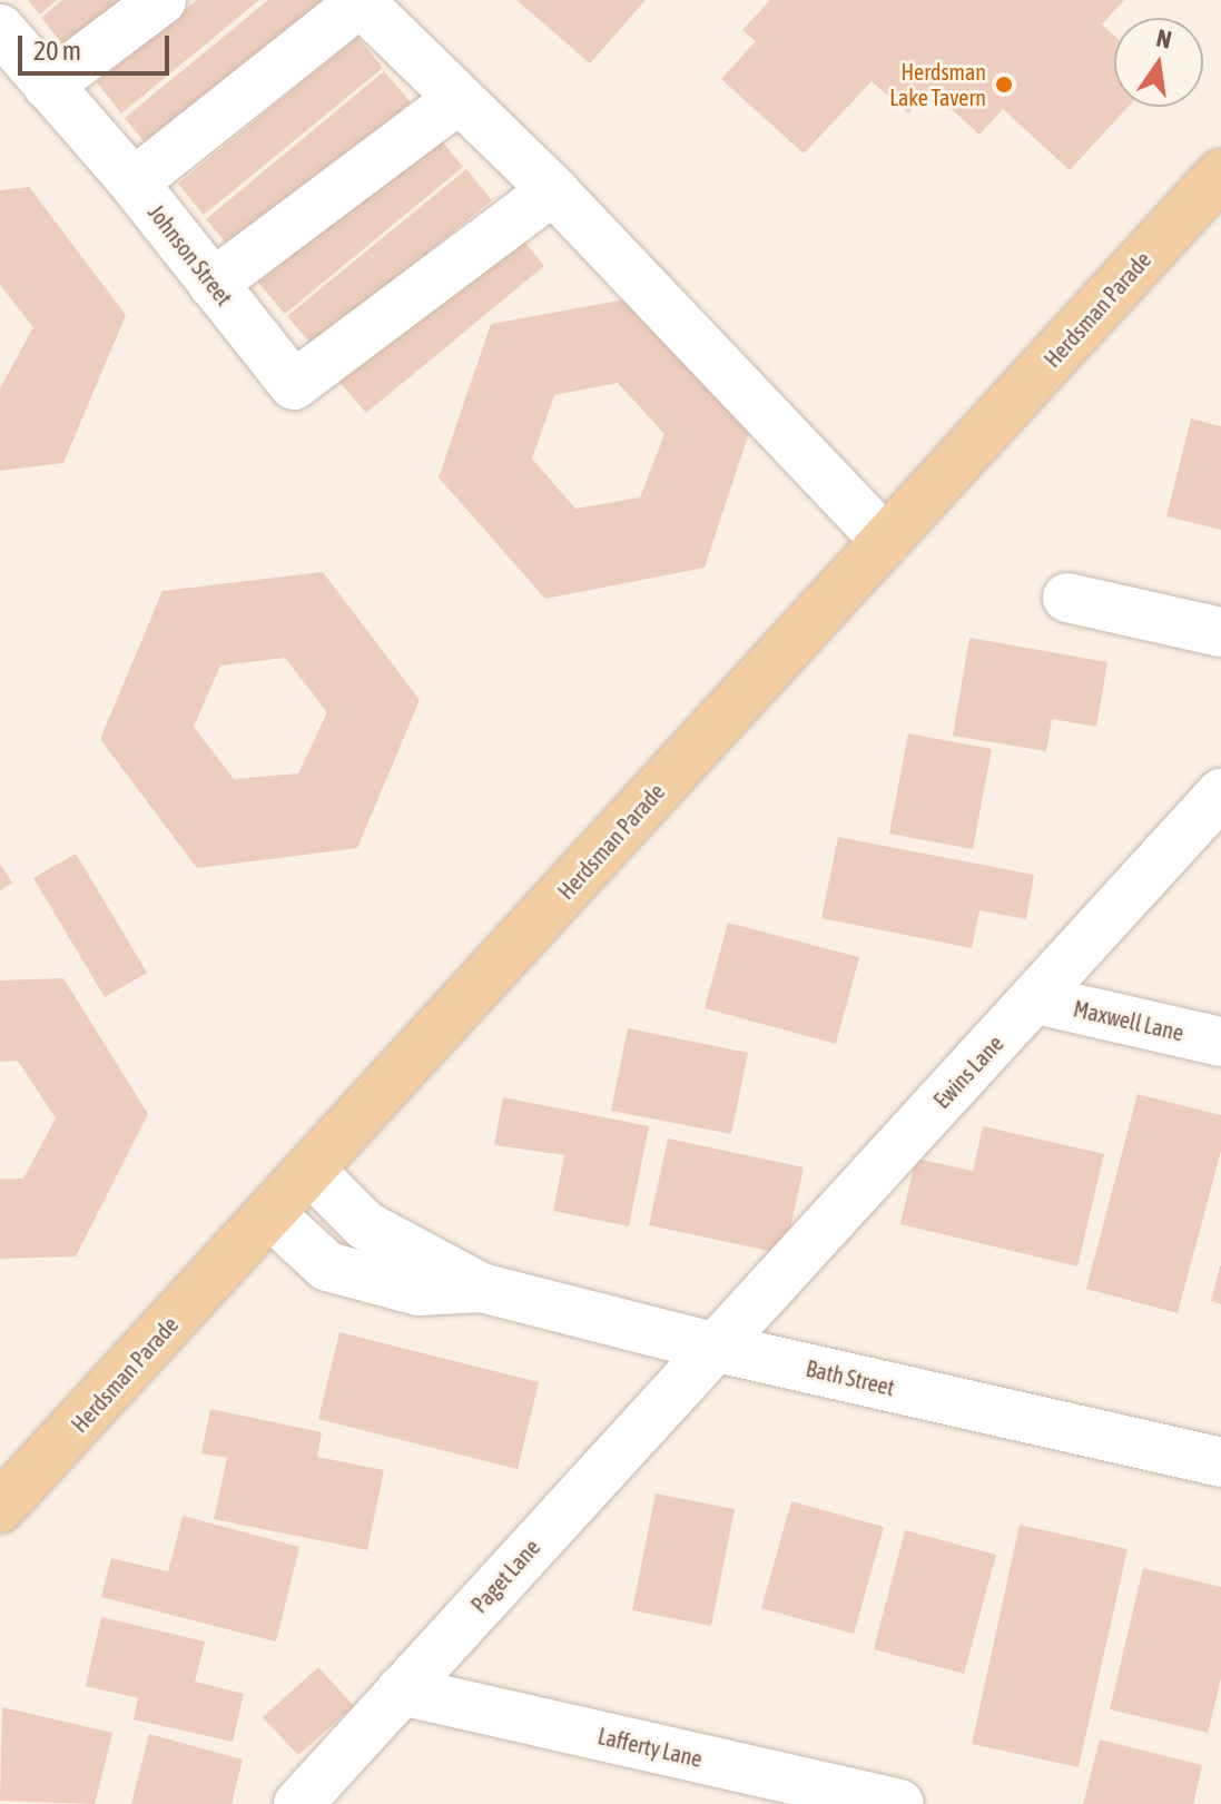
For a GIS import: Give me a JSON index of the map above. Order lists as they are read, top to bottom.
{
  "streets": {
    "main road": ["Herdsman Parade"],
    "street": [
      "Johnson Street",
      "Maxwell Lane",
      "Ewins Lane",
      "Bath Street",
      "Paget Lane",
      "Lafferty Lane"
    ]
  },
  "crossings": [
    ["Johnson Street", "Herdsman Parade"],
    ["Herdsman Parade", "Bath Street"],
    ["Maxwell Lane", "Ewins Lane"],
    ["Ewins Lane", "Bath Street"],
    ["Ewins Lane", "Paget Lane"],
    ["Bath Street", "Paget Lane"],
    ["Paget Lane", "Lafferty Lane"]
  ],
  "places": ["Herdsman Lake Tavern"],
  "scale_bar": "20 m",
  "north": "top"
}
